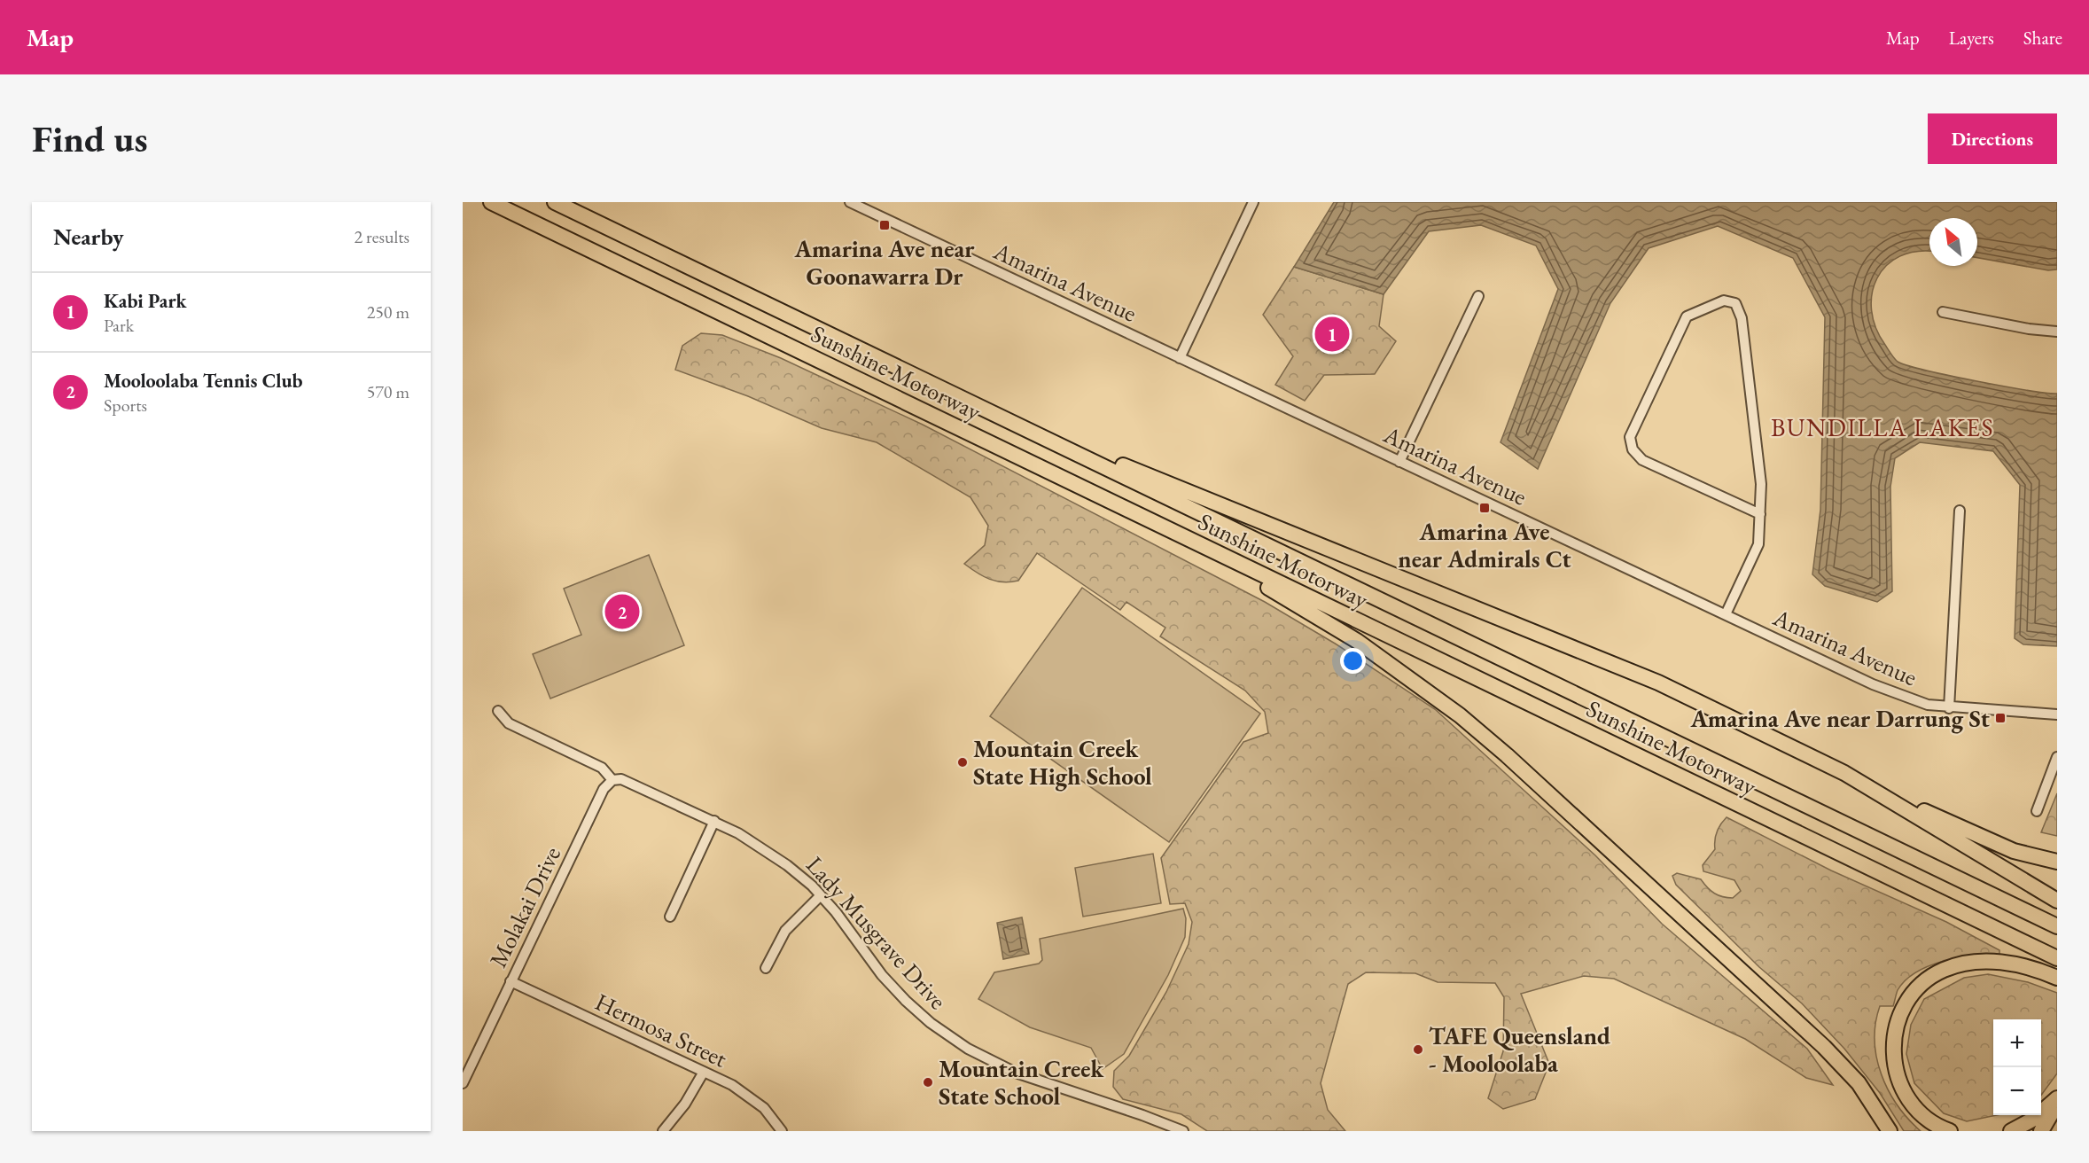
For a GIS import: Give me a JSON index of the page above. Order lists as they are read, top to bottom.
{
  "streets": {
    "highway": ["Sunshine Motorway"],
    "street": [
      "Amarina Avenue",
      "Molakai Drive",
      "Lady Musgrave Drive",
      "Hermosa Street"
    ]
  },
  "crossings": [
    ["Molakai Drive", "Lady Musgrave Drive"],
    ["Molakai Drive", "Hermosa Street"]
  ],
  "districts": ["BUNDILLA LAKES"],
  "places": {
    "transit": ["Amarina Ave near Goonawarra Dr", "Amarina Ave near Admirals Ct", "Amarina Ave near Darrung St"],
    "other": ["Mountain Creek State High School", "TAFE Queensland - Mooloolaba", "Mountain Creek State School"]
  },
  "north": "top left",
  "page": {
    "header": "Map",
    "nav": ["Map", "Layers", "Share"],
    "buttons": "Directions",
    "title": "Find us",
    "heading": ["Nearby", "2 results"],
    "list": [
      {
        "mark": "1",
        "name": "Kabi Park",
        "note": "Park",
        "value": "250 m"
      },
      {
        "mark": "2",
        "name": "Mooloolaba Tennis Club",
        "note": "Sports",
        "value": "570 m"
      }
    ],
    "pins": ["1", "2"],
    "map_buttons": ["+", "−"]
  }
}
